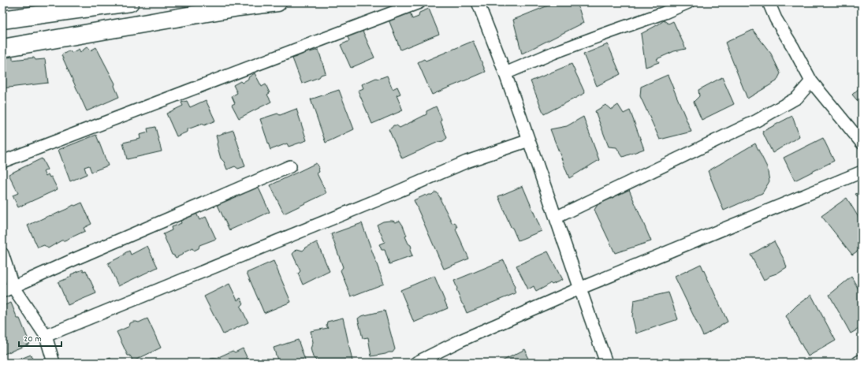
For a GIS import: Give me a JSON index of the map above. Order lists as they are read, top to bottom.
{
  "scale_bar": "20 m"
}
